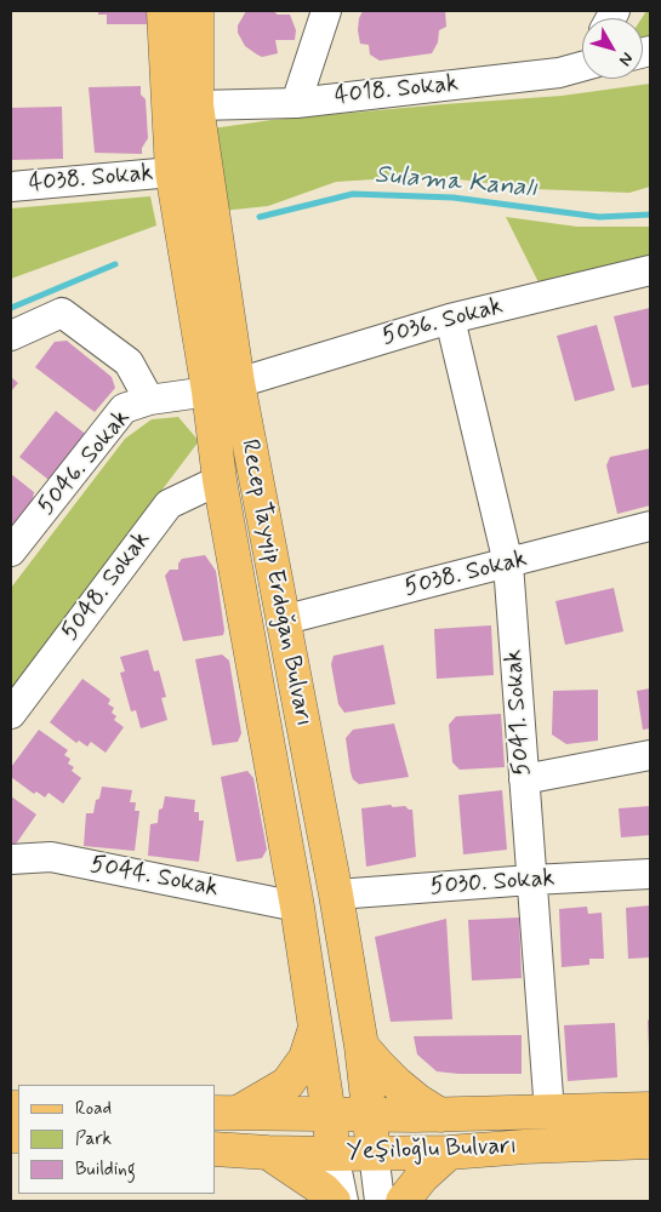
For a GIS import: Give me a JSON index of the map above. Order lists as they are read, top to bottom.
{
  "streets": {
    "main road": ["Recep Tayyip Erdoğan Bulvarı", "Yeşiloğlu Bulvarı"],
    "street": [
      "4018. Sokak",
      "4038. Sokak",
      "5036. Sokak",
      "5046. Sokak",
      "5038. Sokak",
      "5048. Sokak",
      "5041. Sokak",
      "5044. Sokak",
      "5030. Sokak"
    ]
  },
  "crossings": [
    ["4018. Sokak", "Recep Tayyip Erdoğan Bulvarı"],
    ["4038. Sokak", "Recep Tayyip Erdoğan Bulvarı"],
    ["5036. Sokak", "5046. Sokak"],
    ["5036. Sokak", "Recep Tayyip Erdoğan Bulvarı"],
    ["5036. Sokak", "5041. Sokak"],
    ["5046. Sokak", "Recep Tayyip Erdoğan Bulvarı"],
    ["5038. Sokak", "Recep Tayyip Erdoğan Bulvarı"],
    ["5038. Sokak", "5041. Sokak"],
    ["Recep Tayyip Erdoğan Bulvarı", "5048. Sokak"],
    ["Recep Tayyip Erdoğan Bulvarı", "5044. Sokak"],
    ["Recep Tayyip Erdoğan Bulvarı", "5030. Sokak"],
    ["Recep Tayyip Erdoğan Bulvarı", "Yeşiloğlu Bulvarı"],
    ["5041. Sokak", "5030. Sokak"],
    ["5041. Sokak", "Yeşiloğlu Bulvarı"]
  ],
  "water": ["Sulama Kanalı"],
  "legend": ["Road", "Park", "Building"],
  "north": "bottom right"
}
